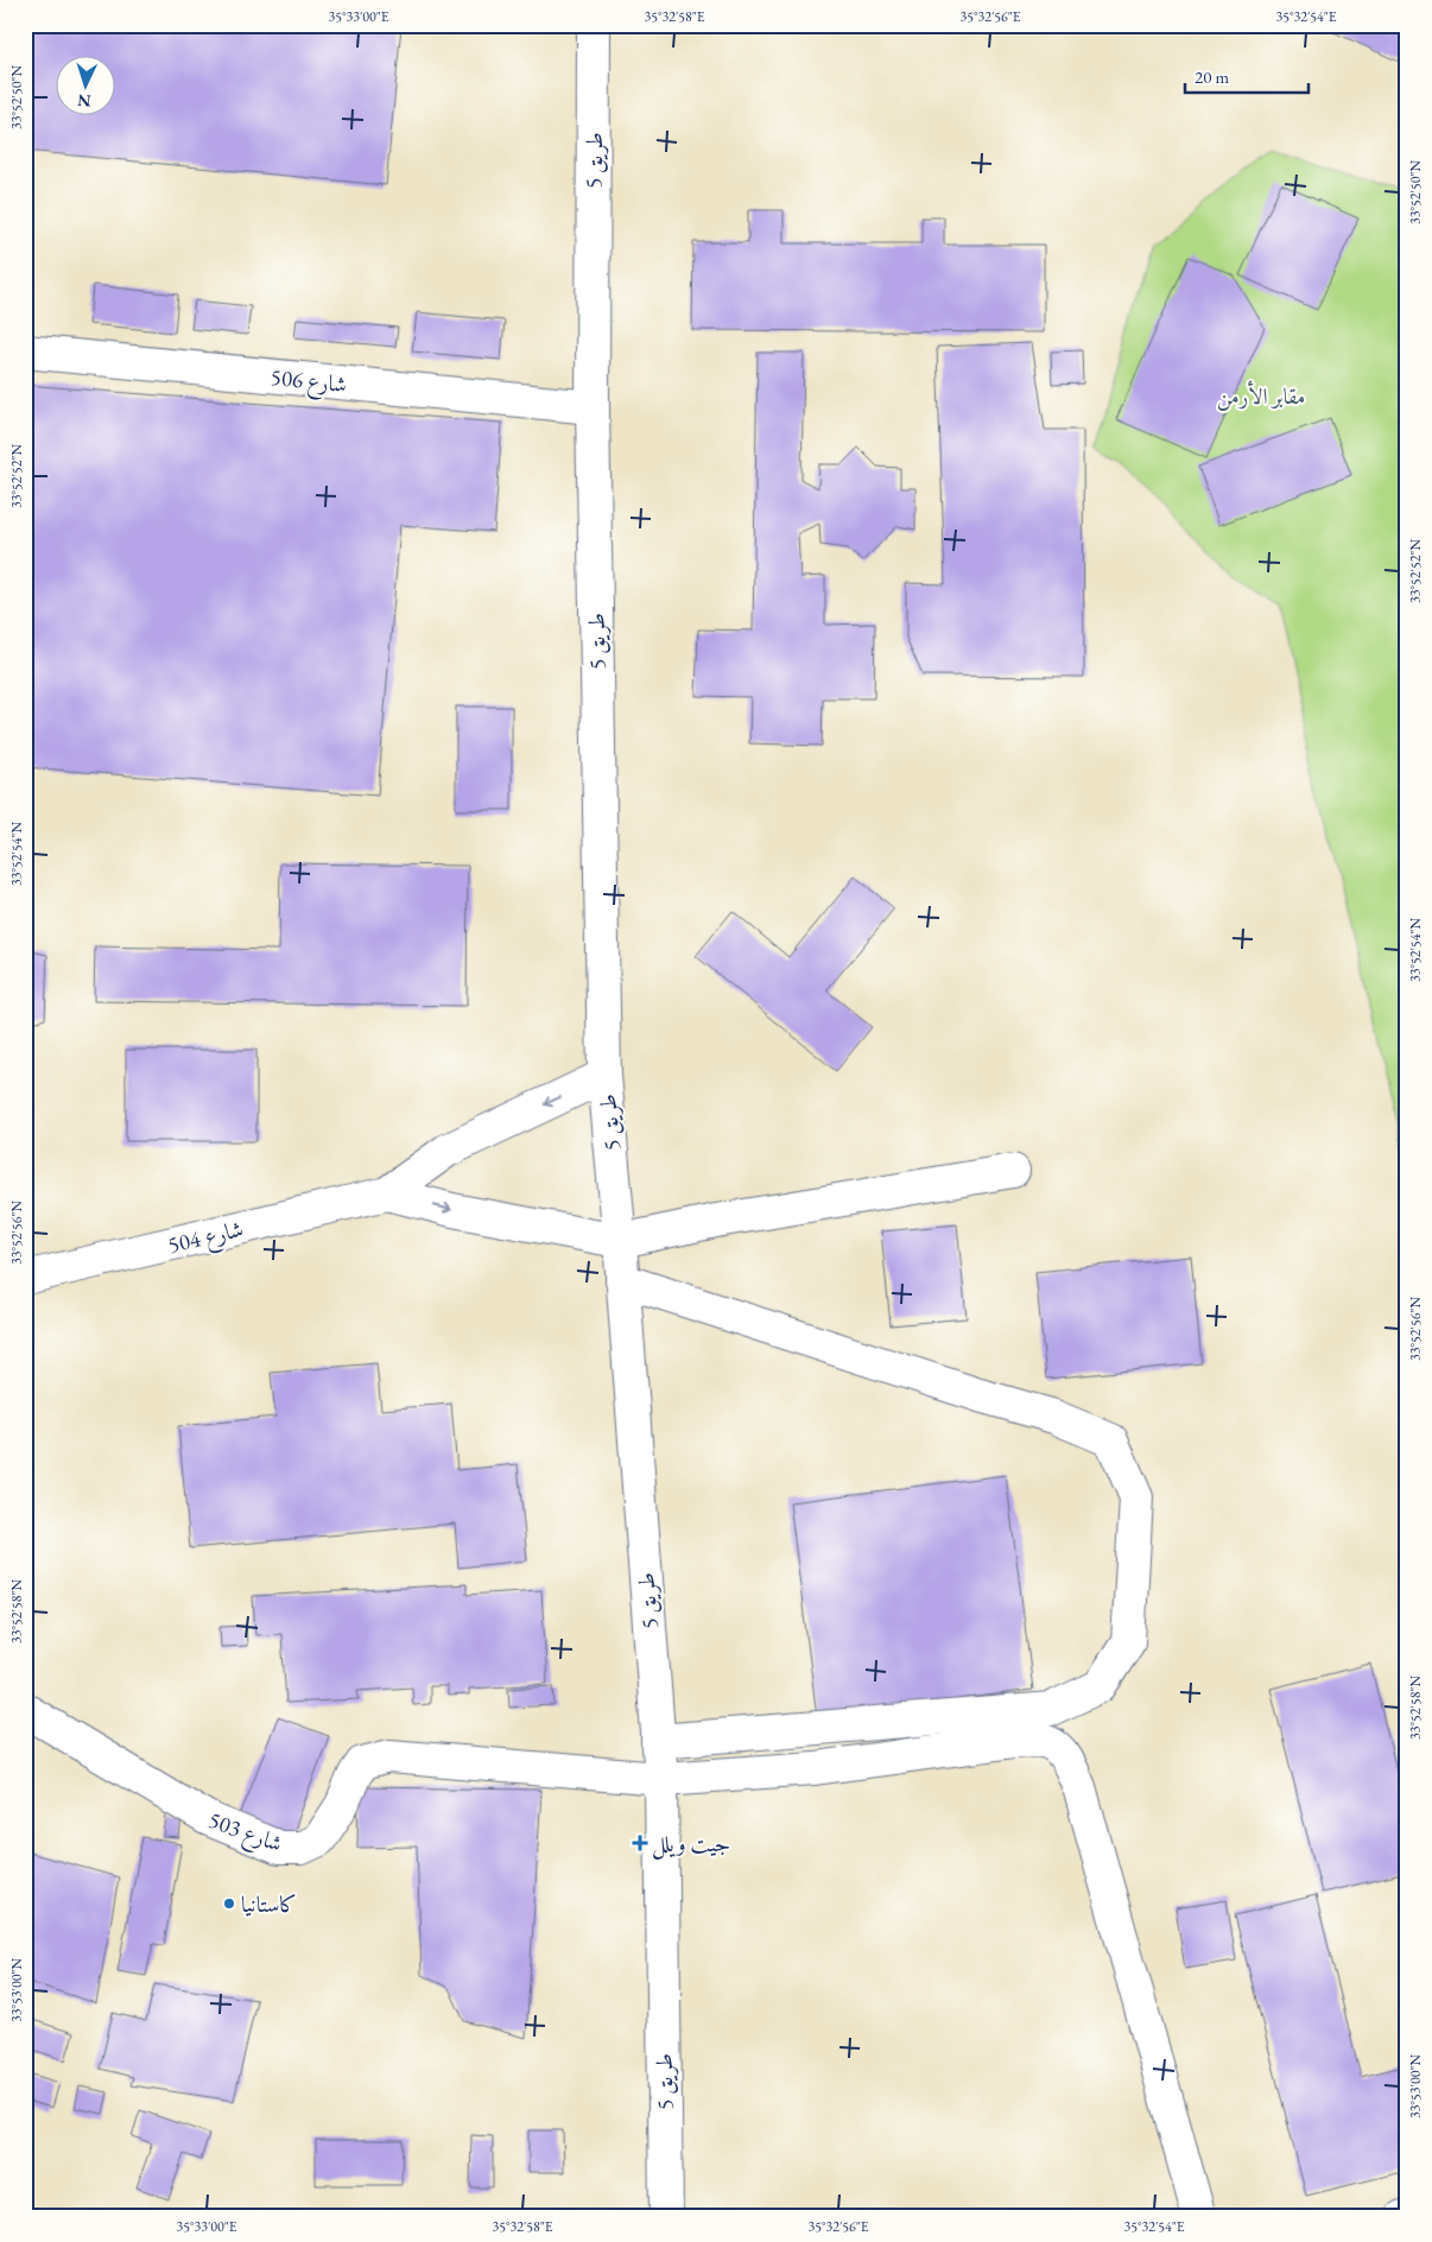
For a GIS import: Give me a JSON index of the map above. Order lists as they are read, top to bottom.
{
  "streets": {
    "main road": [
      "طريق 5",
      "شارع 506",
      "شارع 504",
      "شارع 503"
    ]
  },
  "crossings": [
    ["طريق 5", "شارع 506"],
    ["طريق 5", "شارع 504"],
    ["طريق 5", "شارع 503"]
  ],
  "parks": ["مقابر الأرمن"],
  "places": {
    "health": ["جيت ويلل"],
    "other": ["كاستانيا"]
  },
  "scale_bar": "20 m",
  "north": "bottom",
  "coordinates": [
    "35°33'00\"E",
    "35°32'58\"E",
    "35°32'56\"E",
    "35°32'54\"E",
    "33°52'50\"N",
    "33°52'52\"N",
    "33°52'54\"N",
    "33°52'56\"N",
    "33°52'58\"N",
    "33°53'00\"N"
  ]
}
